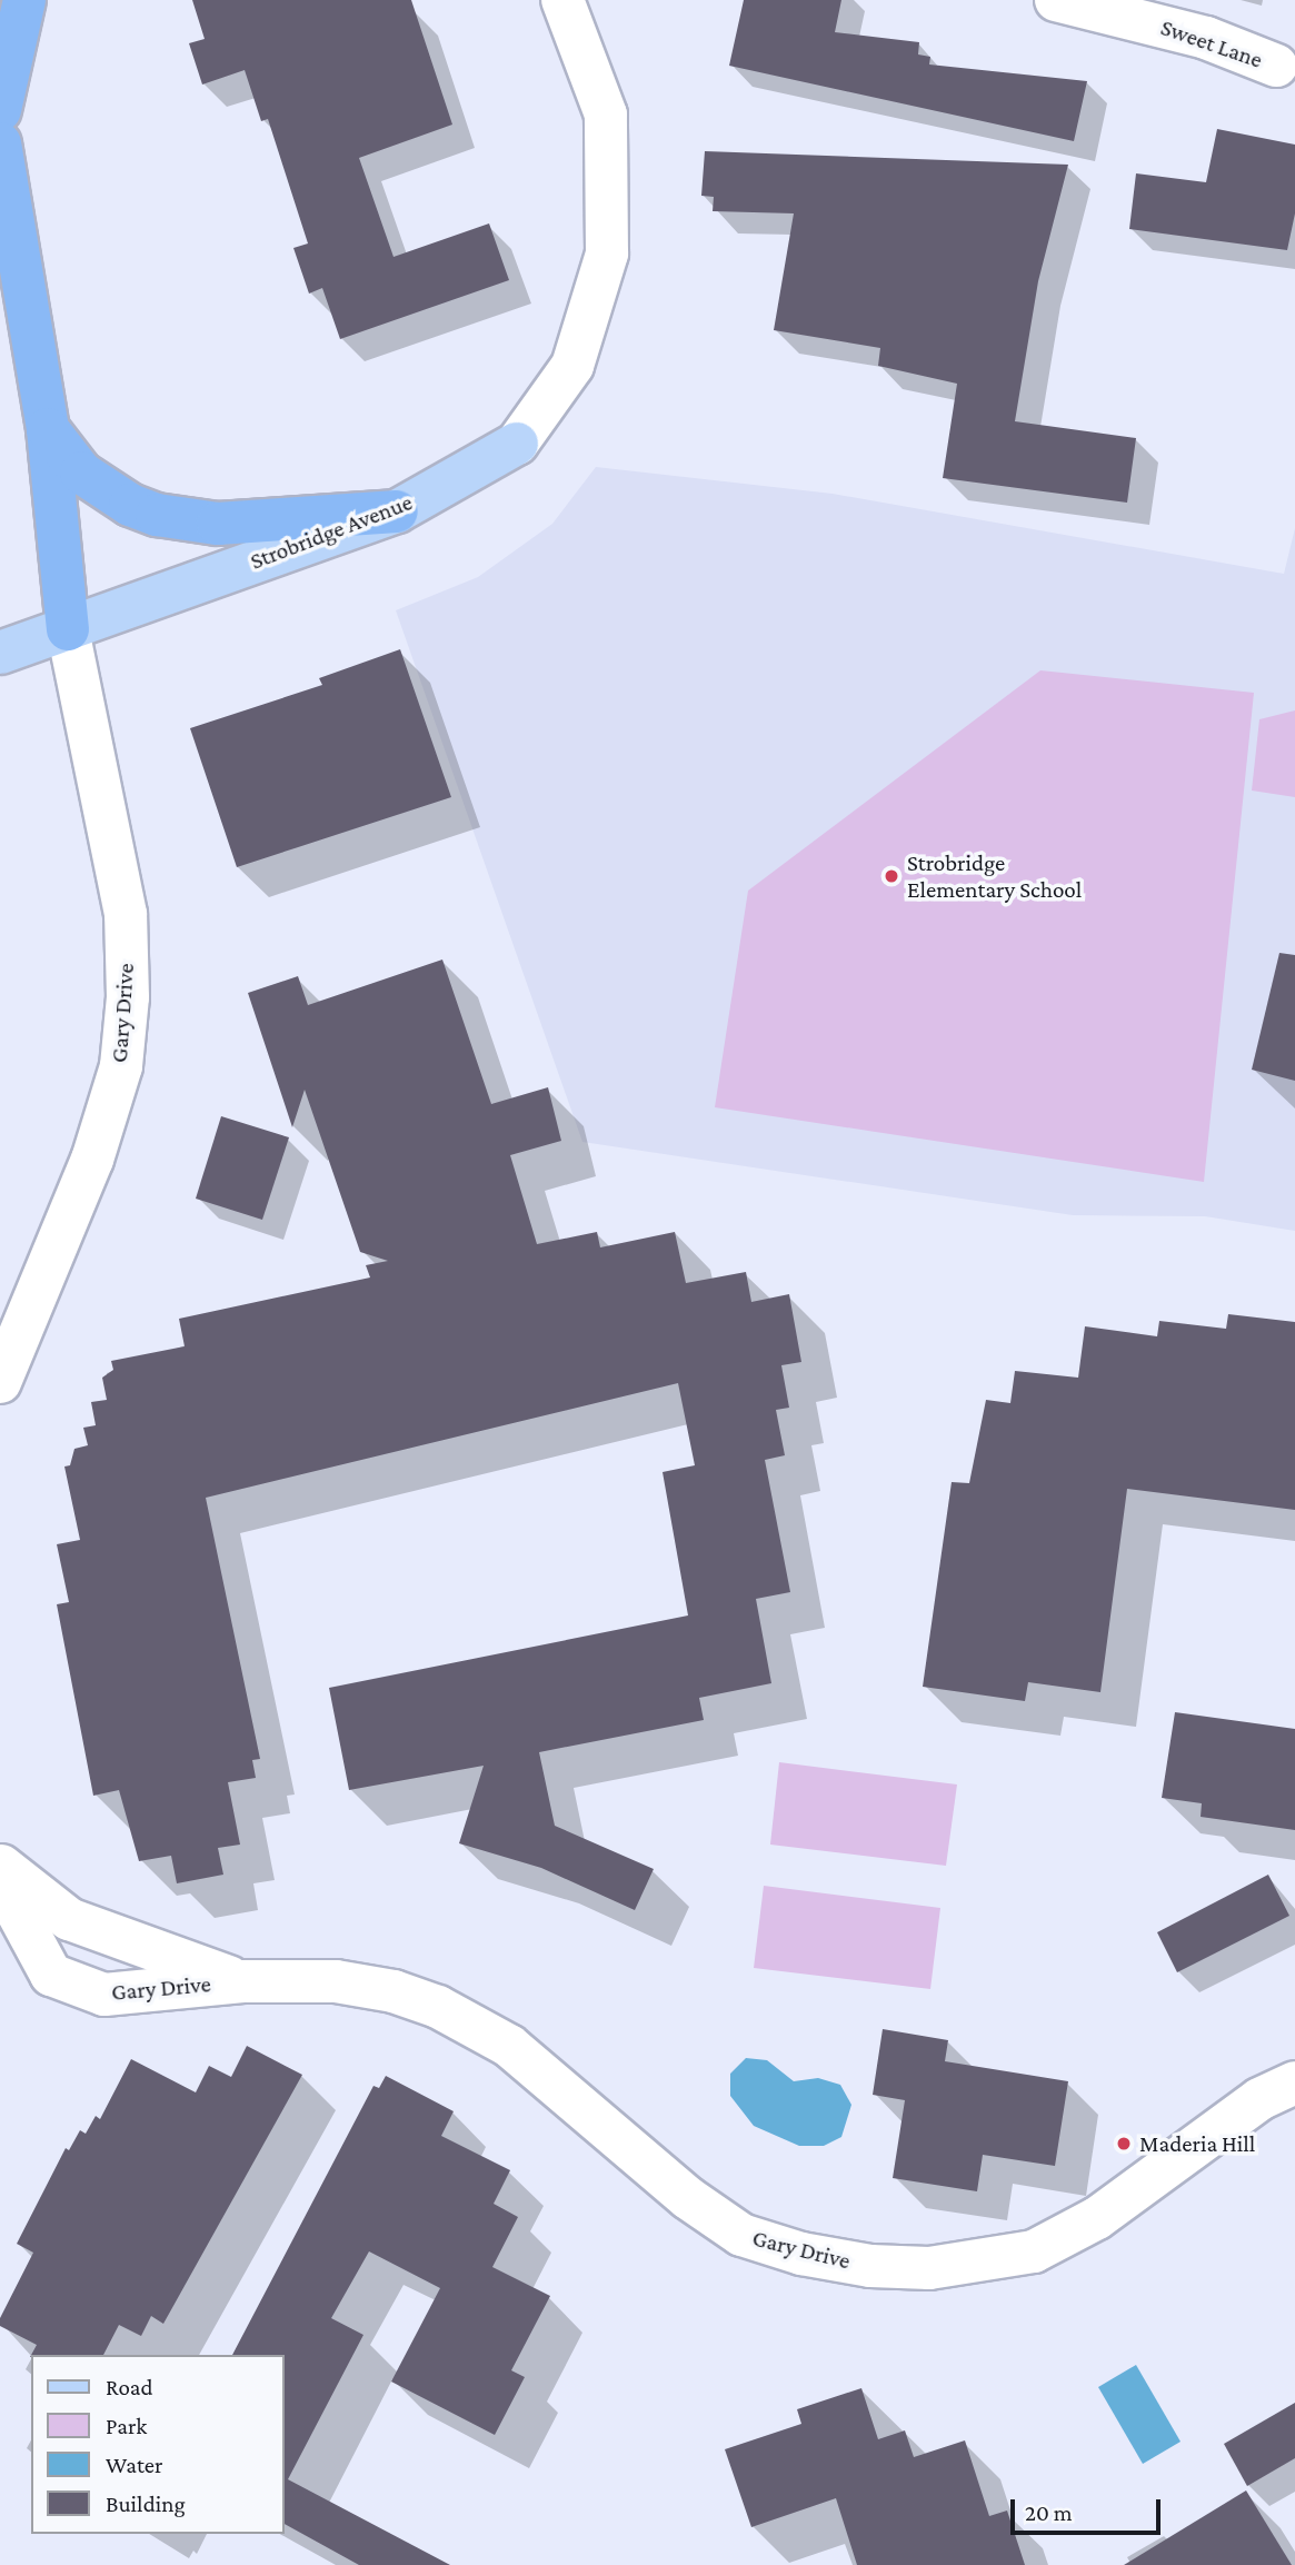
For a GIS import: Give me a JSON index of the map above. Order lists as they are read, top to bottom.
{
  "streets": {
    "main road": ["Strobridge Avenue"],
    "street": ["Sweet Lane", "Gary Drive"]
  },
  "crossings": [
    ["Strobridge Avenue", "Gary Drive"]
  ],
  "places": ["Strobridge Elementary School", "Maderia Hill"],
  "legend": [
    "Road",
    "Park",
    "Water",
    "Building"
  ],
  "scale_bar": "20 m"
}
